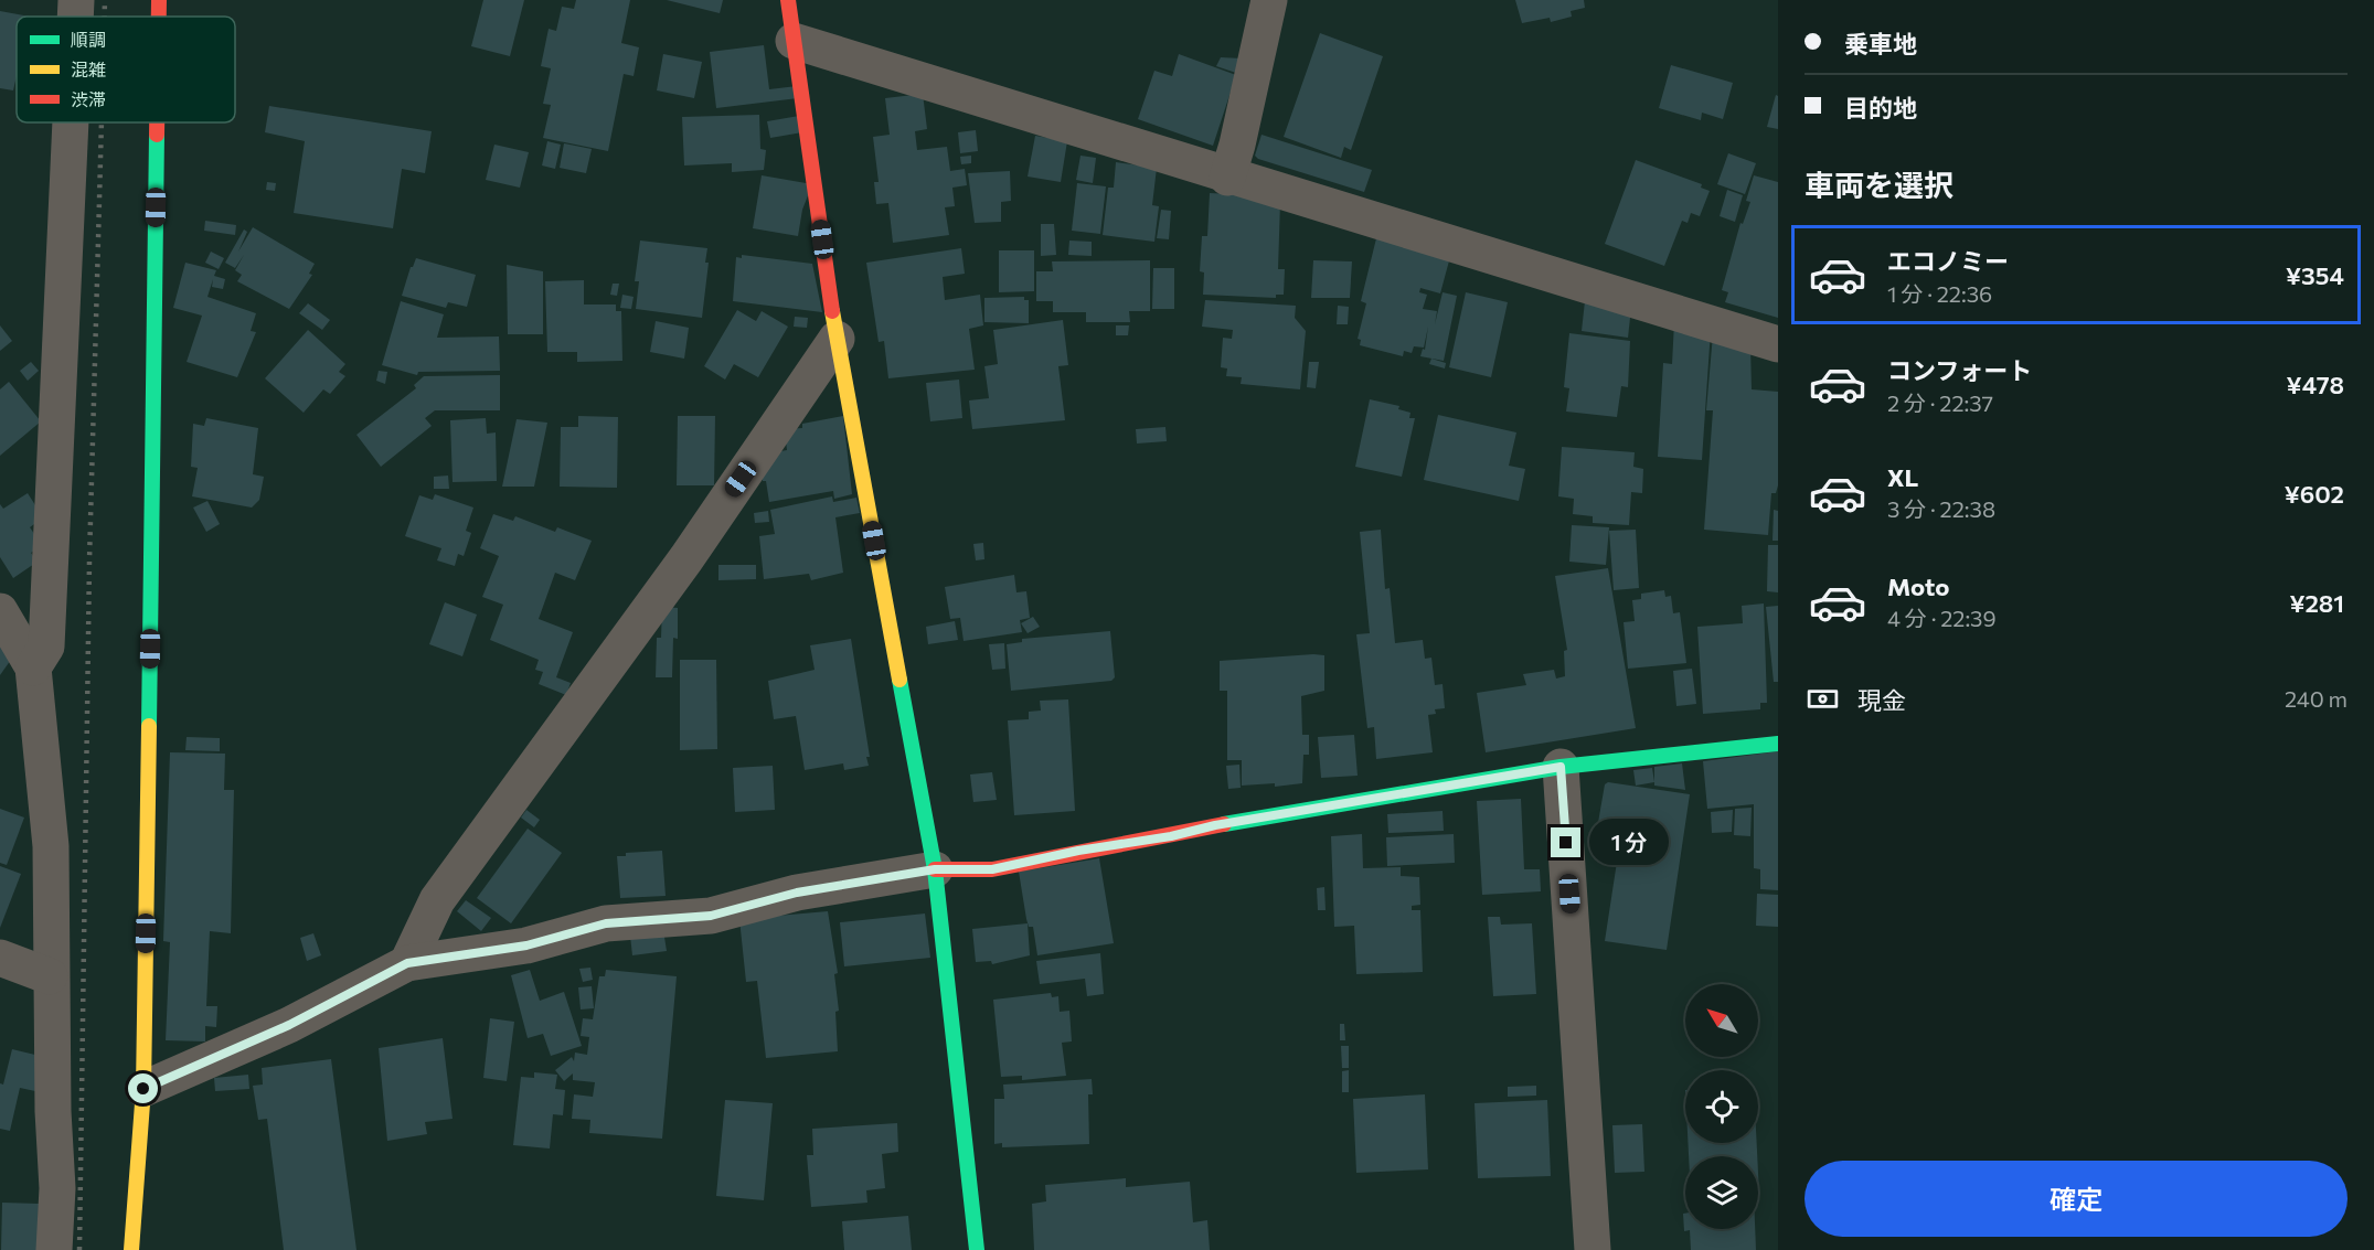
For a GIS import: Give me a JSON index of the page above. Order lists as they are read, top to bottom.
{
  "legend": ["順調", "混雑", "渋滞"],
  "north": "top left",
  "page": {
    "banner": ["乗車地", "目的地"],
    "heading": "車両を選択",
    "list": [
      {
        "name": "エコノミー",
        "note": "1 分 · 22:36",
        "value": "¥354"
      },
      {
        "name": "コンフォート",
        "note": "2 分 · 22:37",
        "value": "¥478"
      },
      {
        "name": "XL",
        "note": "3 分 · 22:38",
        "value": "¥602"
      },
      {
        "name": "Moto",
        "note": "4 分 · 22:39",
        "value": "¥281"
      }
    ],
    "pay": ["現金", "240 m"],
    "bubble": "1 分",
    "buttons": "確定"
  }
}
